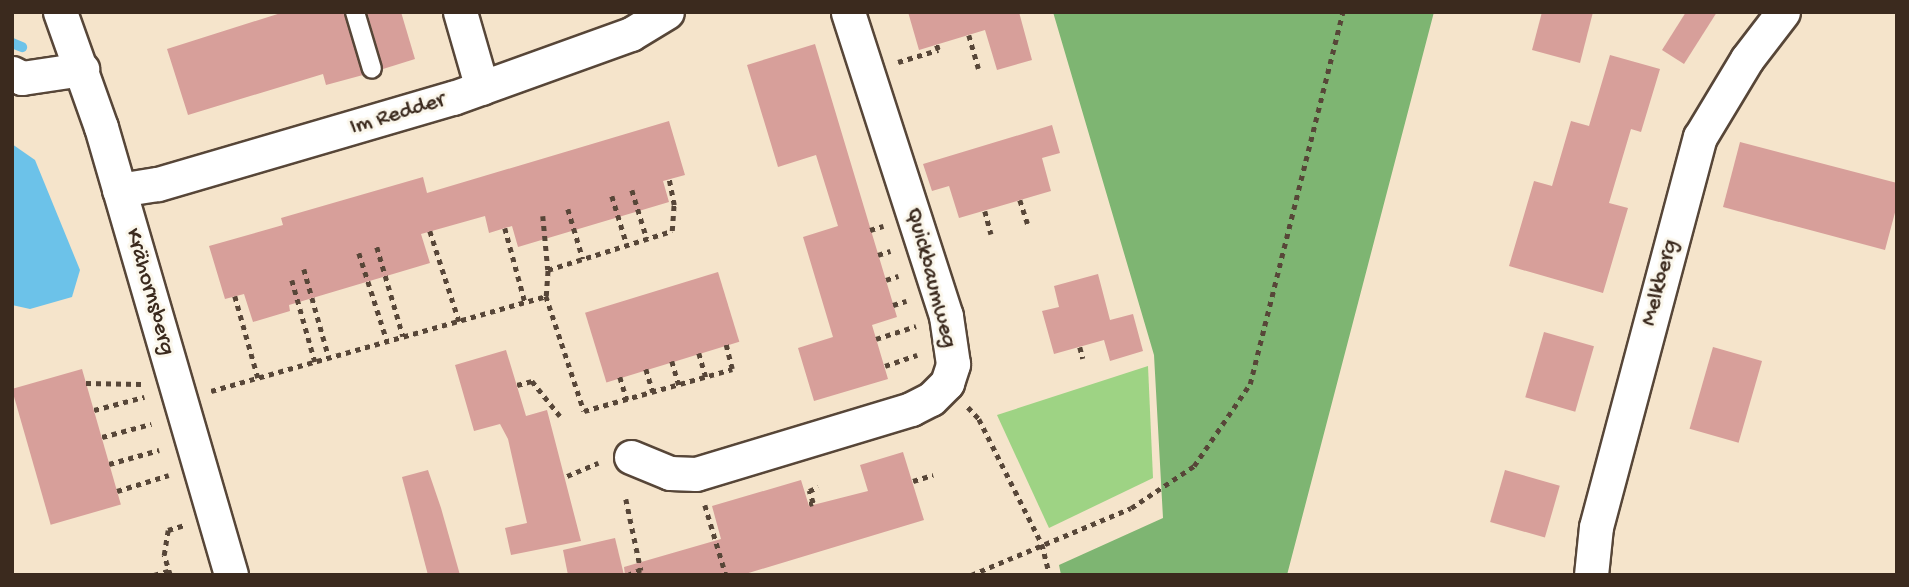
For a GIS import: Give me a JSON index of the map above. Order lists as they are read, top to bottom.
{
  "streets": {
    "street": [
      "Im Redder",
      "Quickbaumweg",
      "Melkberg",
      "Krähornsberg"
    ]
  },
  "crossings": [
    ["Im Redder", "Krähornsberg"]
  ]
}
